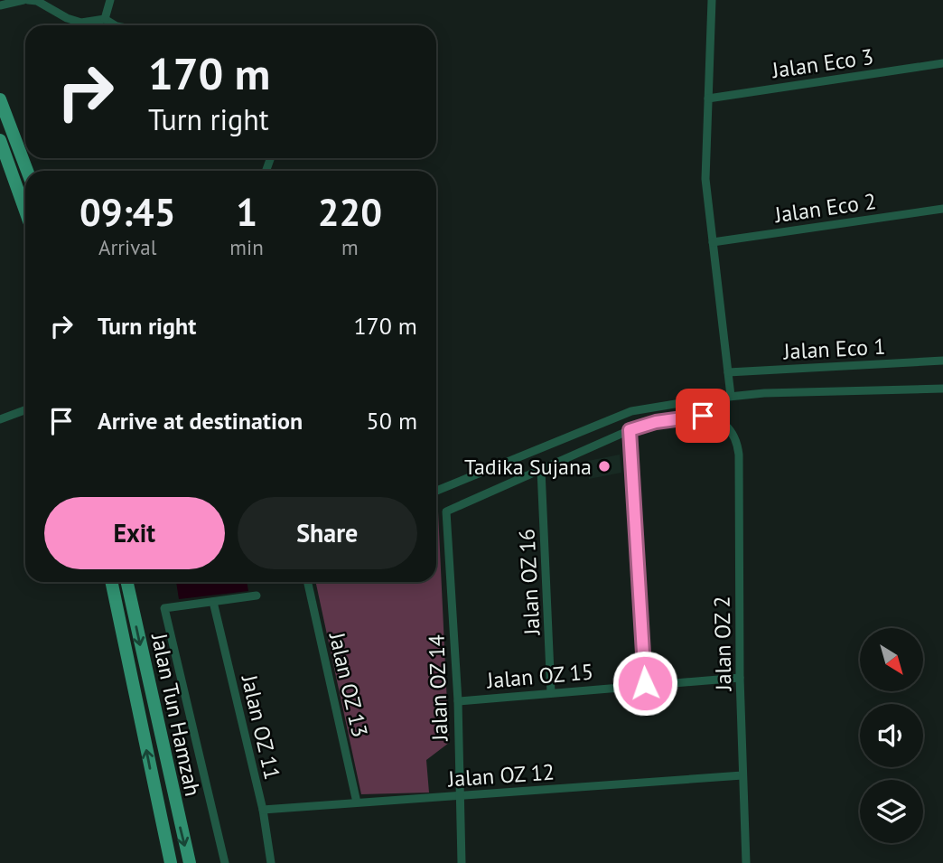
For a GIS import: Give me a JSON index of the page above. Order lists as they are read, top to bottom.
{
  "streets": {
    "main road": ["Jalan Tun Hamzah"],
    "street": [
      "Jalan Eco 3",
      "Jalan Eco 2",
      "Jalan Eco 1",
      "Jalan OZ 16",
      "Jalan OZ 2",
      "Jalan OZ 15",
      "Jalan OZ 13",
      "Jalan OZ 14",
      "Jalan OZ 11",
      "Jalan OZ 12"
    ]
  },
  "crossings": [
    ["Jalan OZ 16", "Jalan OZ 15"],
    ["Jalan OZ 16", "Jalan OZ 14"],
    ["Jalan OZ 2", "Jalan OZ 15"],
    ["Jalan OZ 2", "Jalan OZ 12"],
    ["Jalan OZ 15", "Jalan OZ 14"],
    ["Jalan OZ 13", "Jalan OZ 12"],
    ["Jalan OZ 14", "Jalan OZ 12"],
    ["Jalan OZ 11", "Jalan OZ 12"]
  ],
  "places": ["Tadika Sujana"],
  "north": "bottom right",
  "page": {
    "turn": ["170 m", "Turn right"],
    "eta": [
      "09:45",
      "Arrival",
      "1",
      "min",
      "220",
      "m"
    ],
    "list": [
      {
        "name": "Turn right",
        "value": "170 m"
      },
      {
        "name": "Arrive at destination",
        "value": "50 m"
      }
    ],
    "buttons": ["Exit", "Share"]
  }
}
